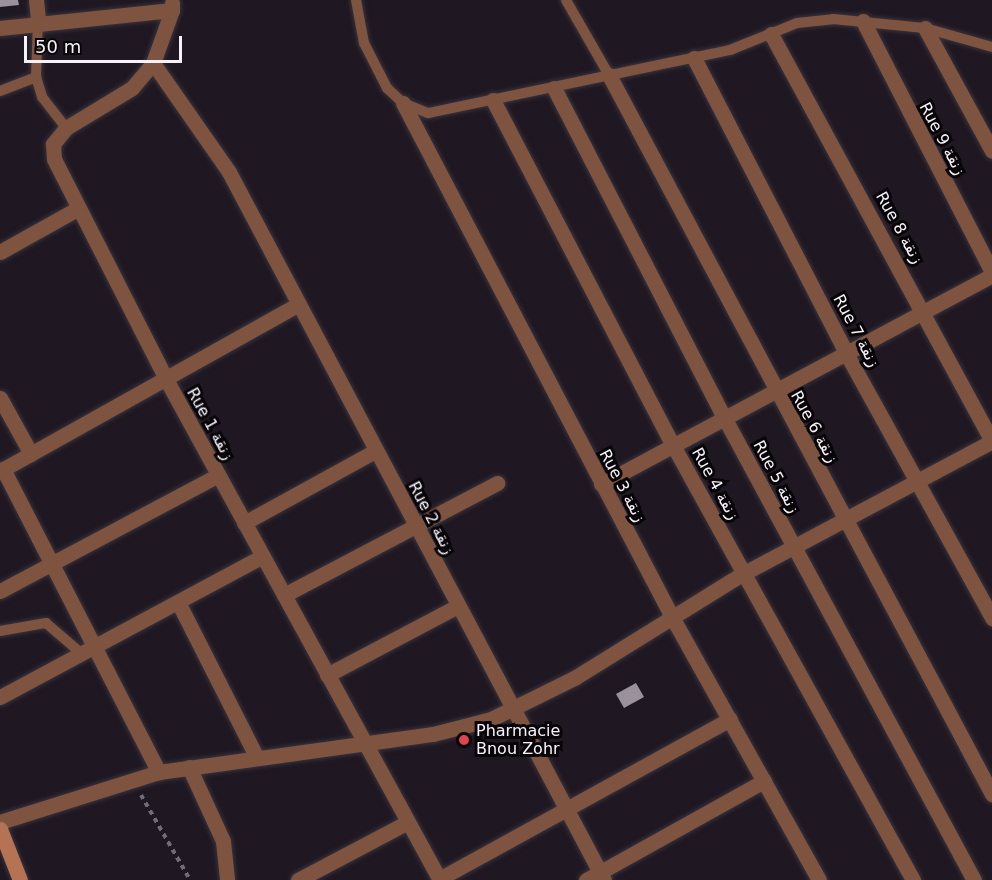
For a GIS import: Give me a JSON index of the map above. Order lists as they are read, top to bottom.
{
  "streets": {
    "street": [
      "Rue 9 زنقة",
      "Rue 8 زنقة",
      "Rue 7 زنقة",
      "Rue 1 زنقة",
      "Rue 6 زنقة",
      "Rue 5 زنقة",
      "Rue 4 زنقة",
      "Rue 3 زنقة",
      "Rue 2 زنقة"
    ]
  },
  "places": ["Pharmacie Bnou Zohr"],
  "scale_bar": "50 m"
}
